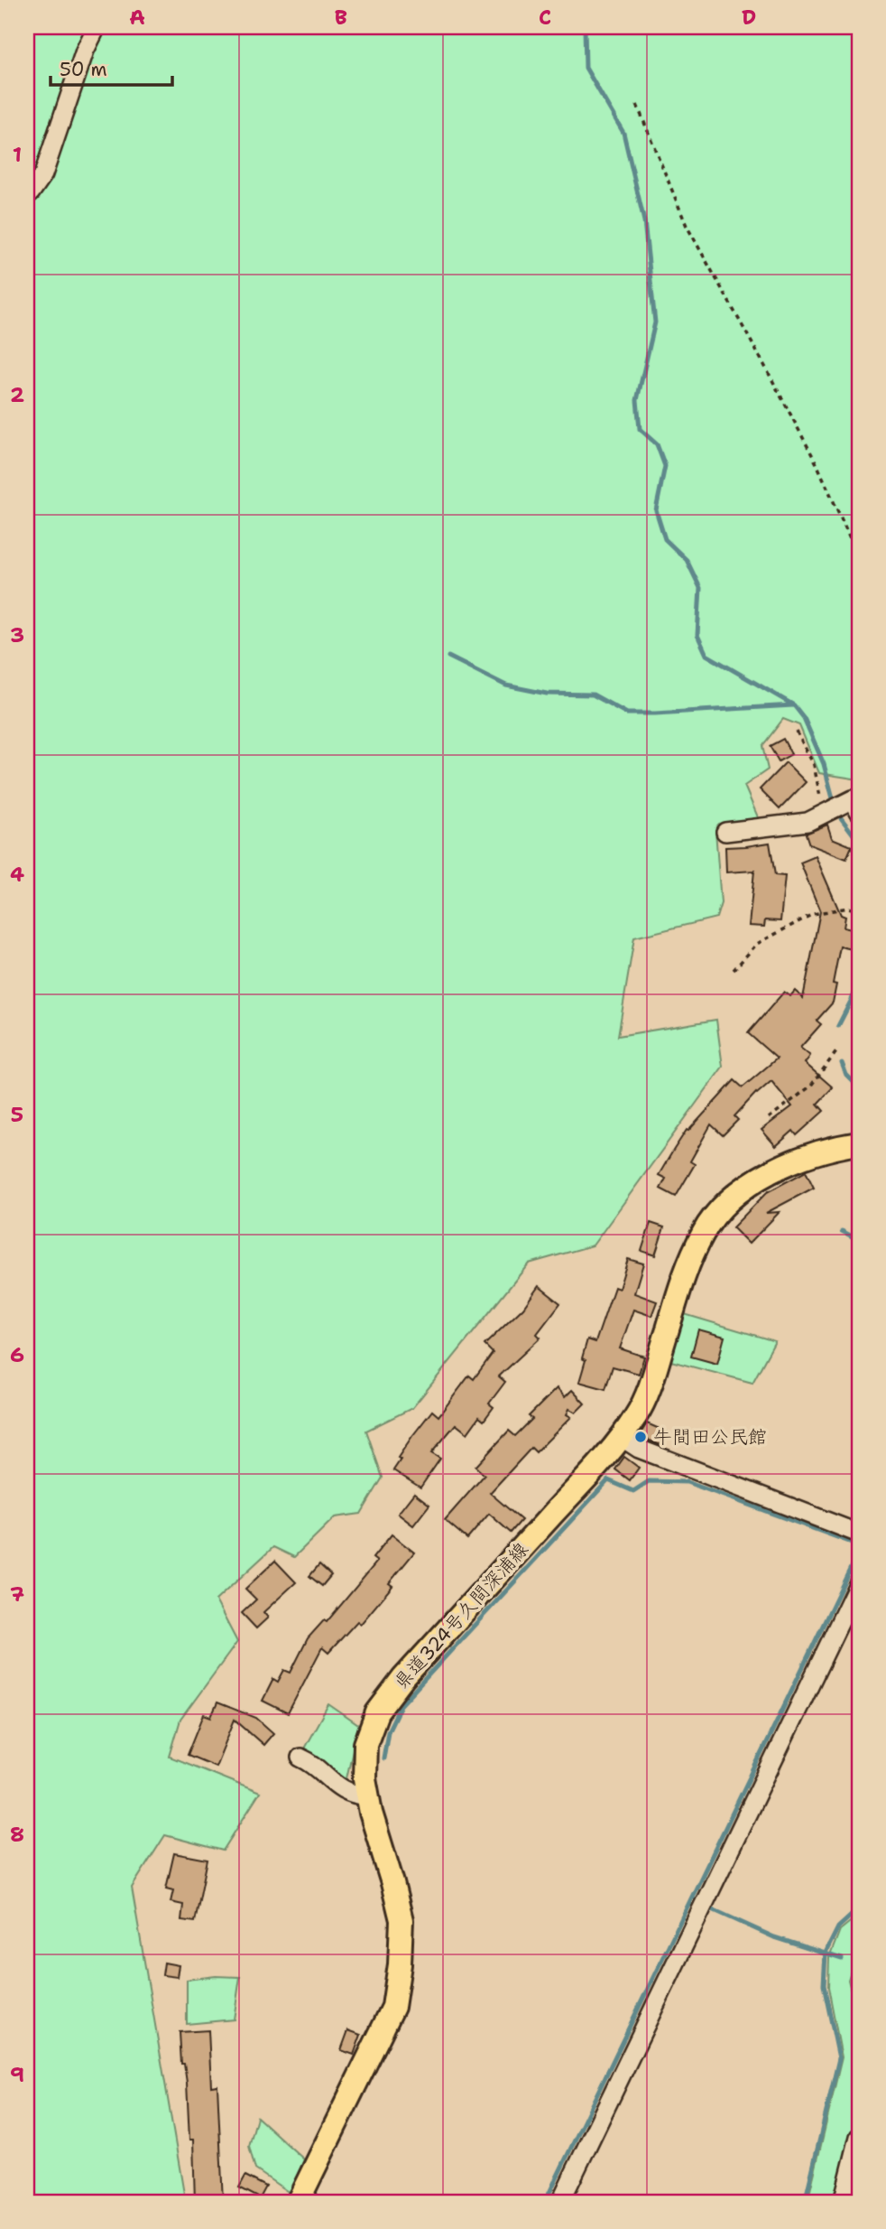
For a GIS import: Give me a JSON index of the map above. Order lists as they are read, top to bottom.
{
  "streets": {
    "main road": ["県道324号久間深浦線"]
  },
  "places": ["牛間田公民館"],
  "scale_bar": "50 m",
  "grid": {
    "columns": [
      "A",
      "B",
      "C",
      "D"
    ],
    "rows": [
      "1",
      "2",
      "3",
      "4",
      "5",
      "6",
      "7",
      "8",
      "9"
    ]
  }
}
